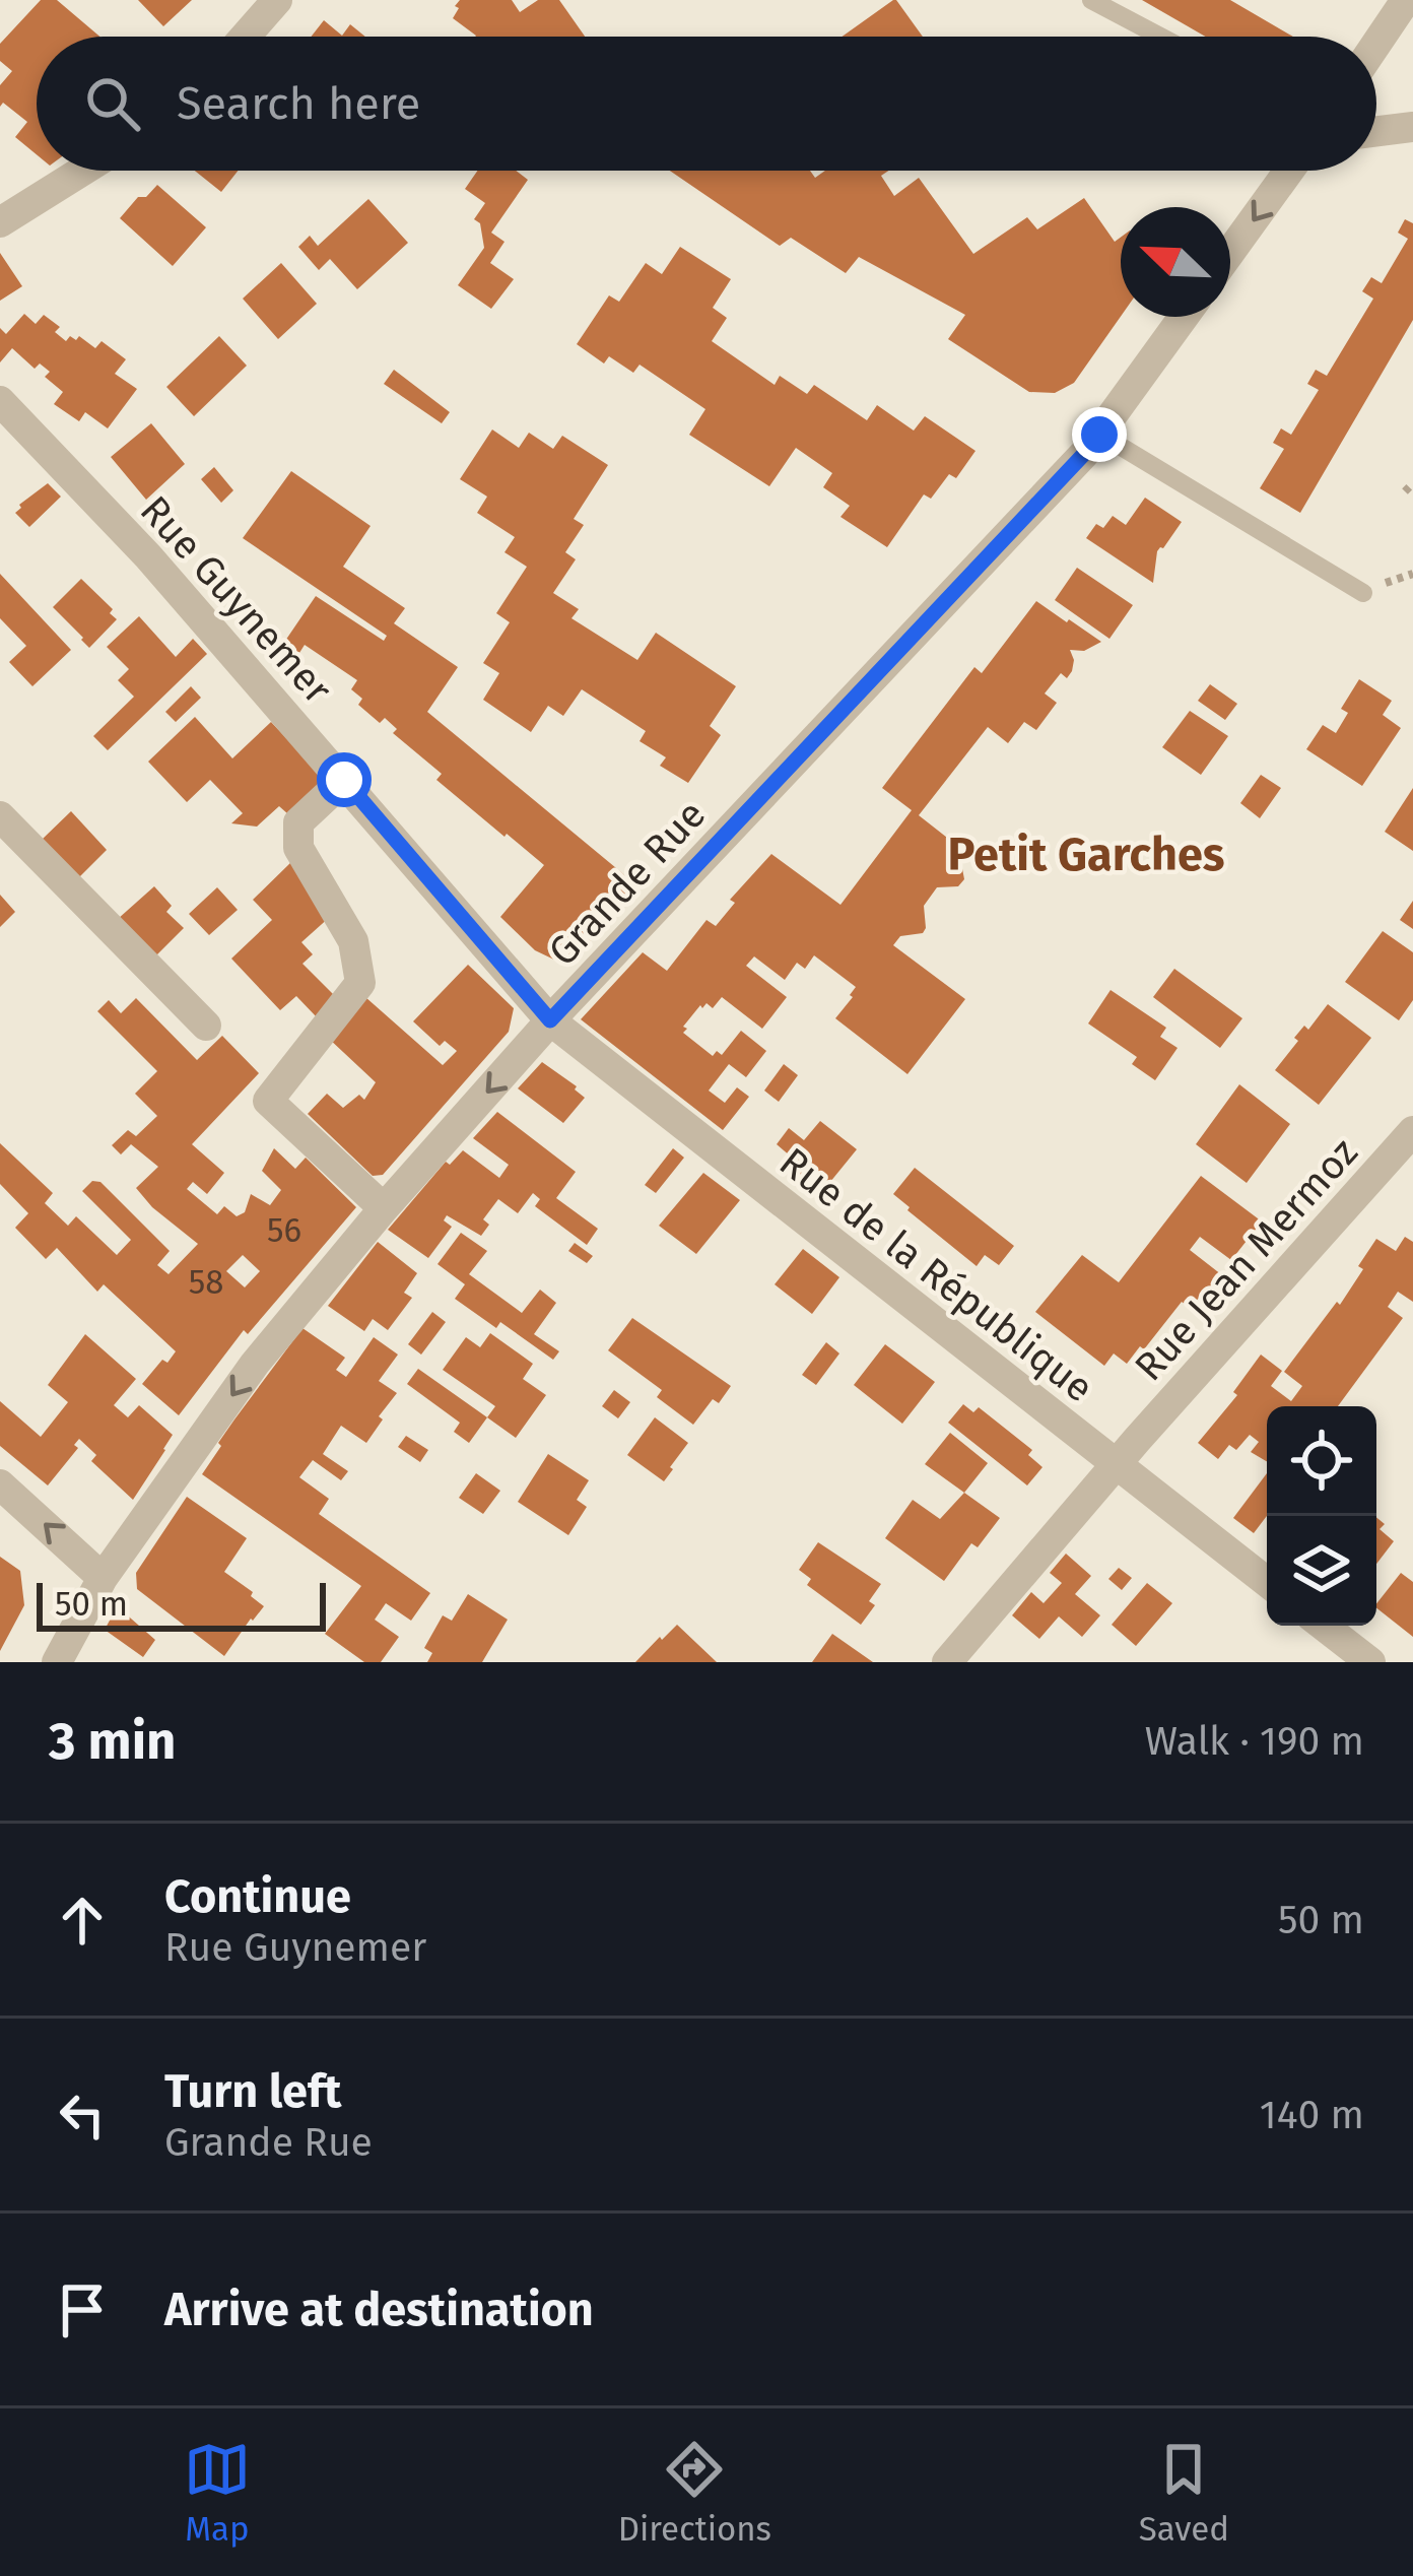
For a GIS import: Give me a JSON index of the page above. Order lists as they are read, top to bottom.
{
  "streets": {
    "street": [
      "Rue Guynemer",
      "Grande Rue",
      "Rue Jean Mermoz",
      "Rue de la République"
    ]
  },
  "crossings": [
    ["Rue Guynemer", "Grande Rue"],
    ["Rue Guynemer", "Rue de la République"],
    ["Grande Rue", "Rue de la République"],
    ["Rue Jean Mermoz", "Rue de la République"]
  ],
  "one_way": ["Grande Rue"],
  "districts": ["Petit Garches"],
  "house_numbers": ["56", "58"],
  "scale_bar": "50 m",
  "north": "top left",
  "page": {
    "search": "Search here",
    "scale": "50 m",
    "heading": ["3 min", "Walk · 190 m"],
    "list": [
      ["Continue", "Rue Guynemer", "50 m"],
      ["Turn left", "Grande Rue", "140 m"],
      "Arrive at destination"
    ],
    "nav": ["Map", "Directions", "Saved"]
  }
}
